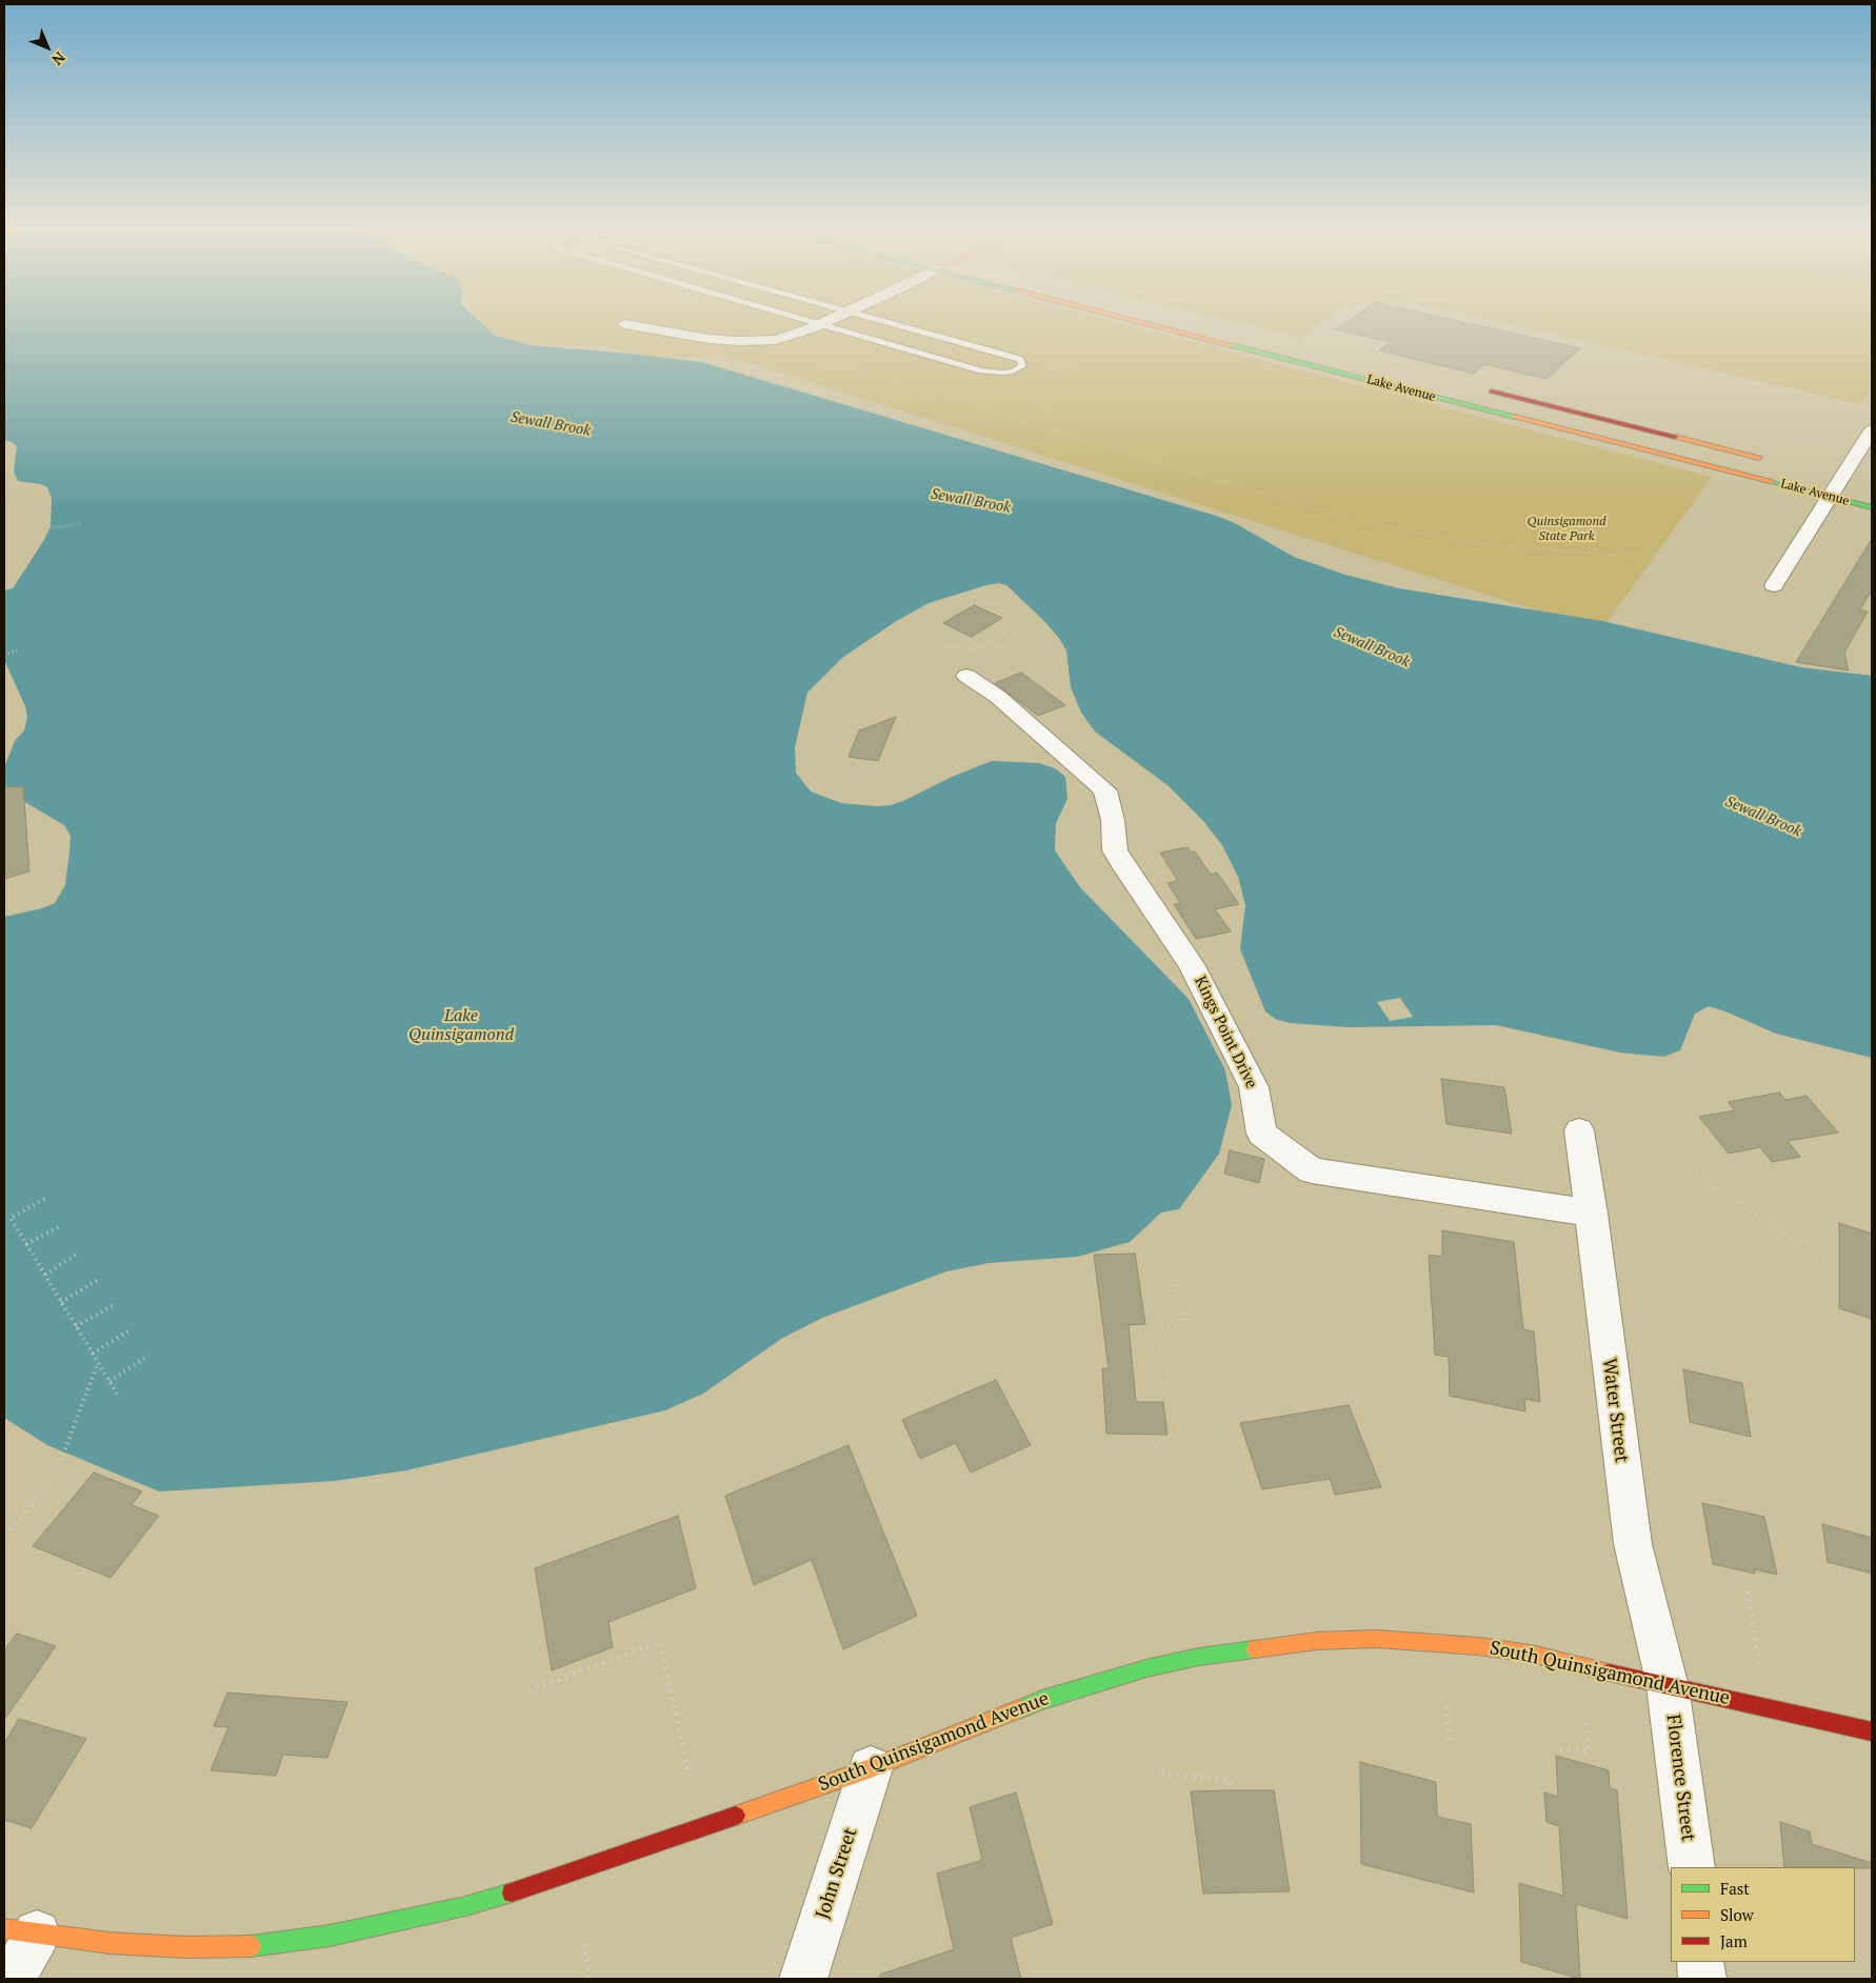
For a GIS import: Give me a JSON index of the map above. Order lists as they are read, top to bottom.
{
  "streets": {
    "main road": ["Lake Avenue", "South Quinsigamond Avenue"],
    "street": [
      "Kings Point Drive",
      "Water Street",
      "Florence Street",
      "John Street"
    ]
  },
  "crossings": [
    ["Kings Point Drive", "Water Street"],
    ["Water Street", "South Quinsigamond Avenue"],
    ["Water Street", "Florence Street"],
    ["South Quinsigamond Avenue", "Florence Street"],
    ["South Quinsigamond Avenue", "John Street"]
  ],
  "water": ["Sewall Brook", "Lake Quinsigamond"],
  "parks": ["Quinsigamond State Park"],
  "legend": ["Fast", "Slow", "Jam"],
  "north": "bottom right"
}
